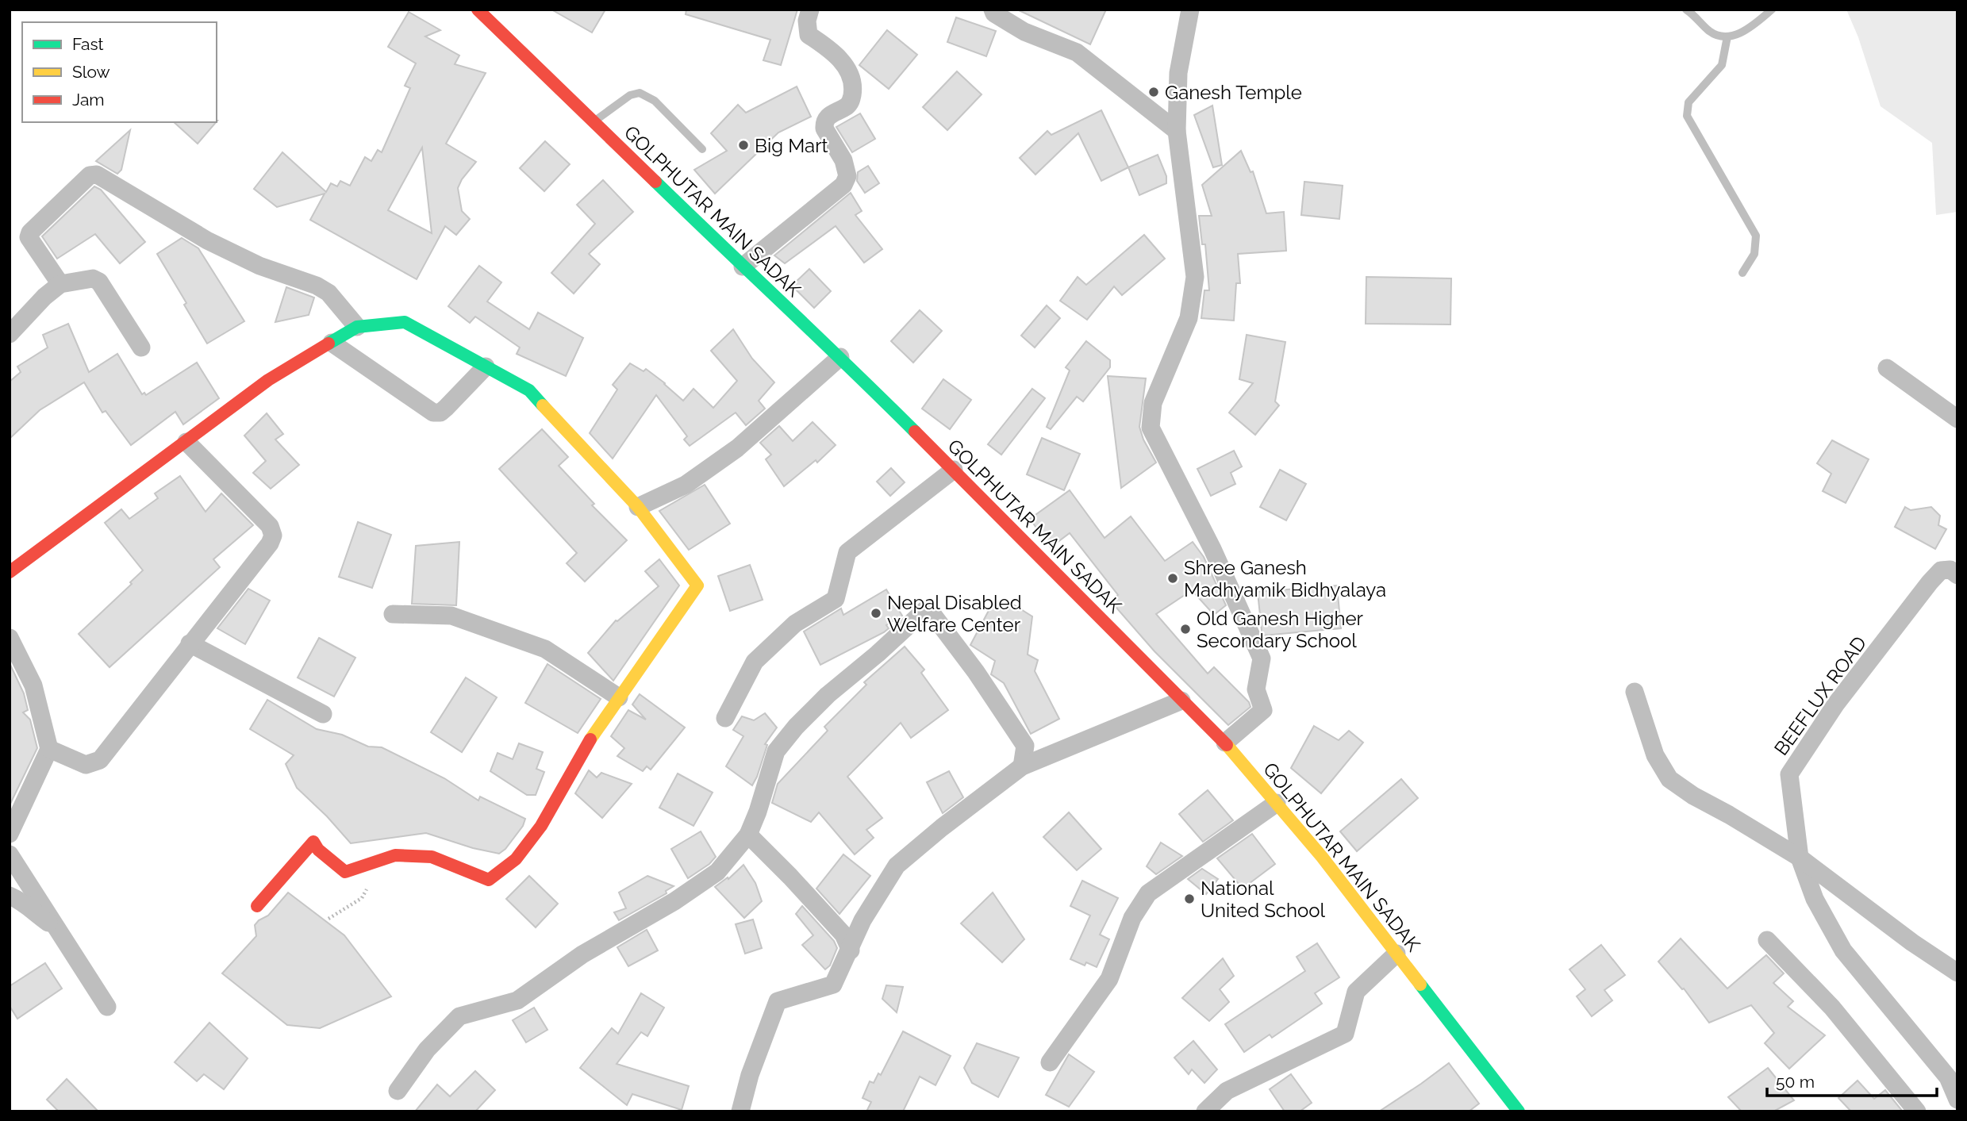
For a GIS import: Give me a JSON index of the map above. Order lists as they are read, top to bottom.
{
  "streets": {
    "main road": ["GOLPHUTAR MAIN SADAK"],
    "street": ["BEEFLUX ROAD"]
  },
  "places": [
    "Ganesh Temple",
    "Big Mart",
    "Shree Ganesh Madhyamik Bidhyalaya",
    "Nepal Disabled Welfare Center",
    "Old Ganesh Higher Secondary School",
    "National United School"
  ],
  "legend": ["Fast", "Slow", "Jam"],
  "scale_bar": "50 m"
}
